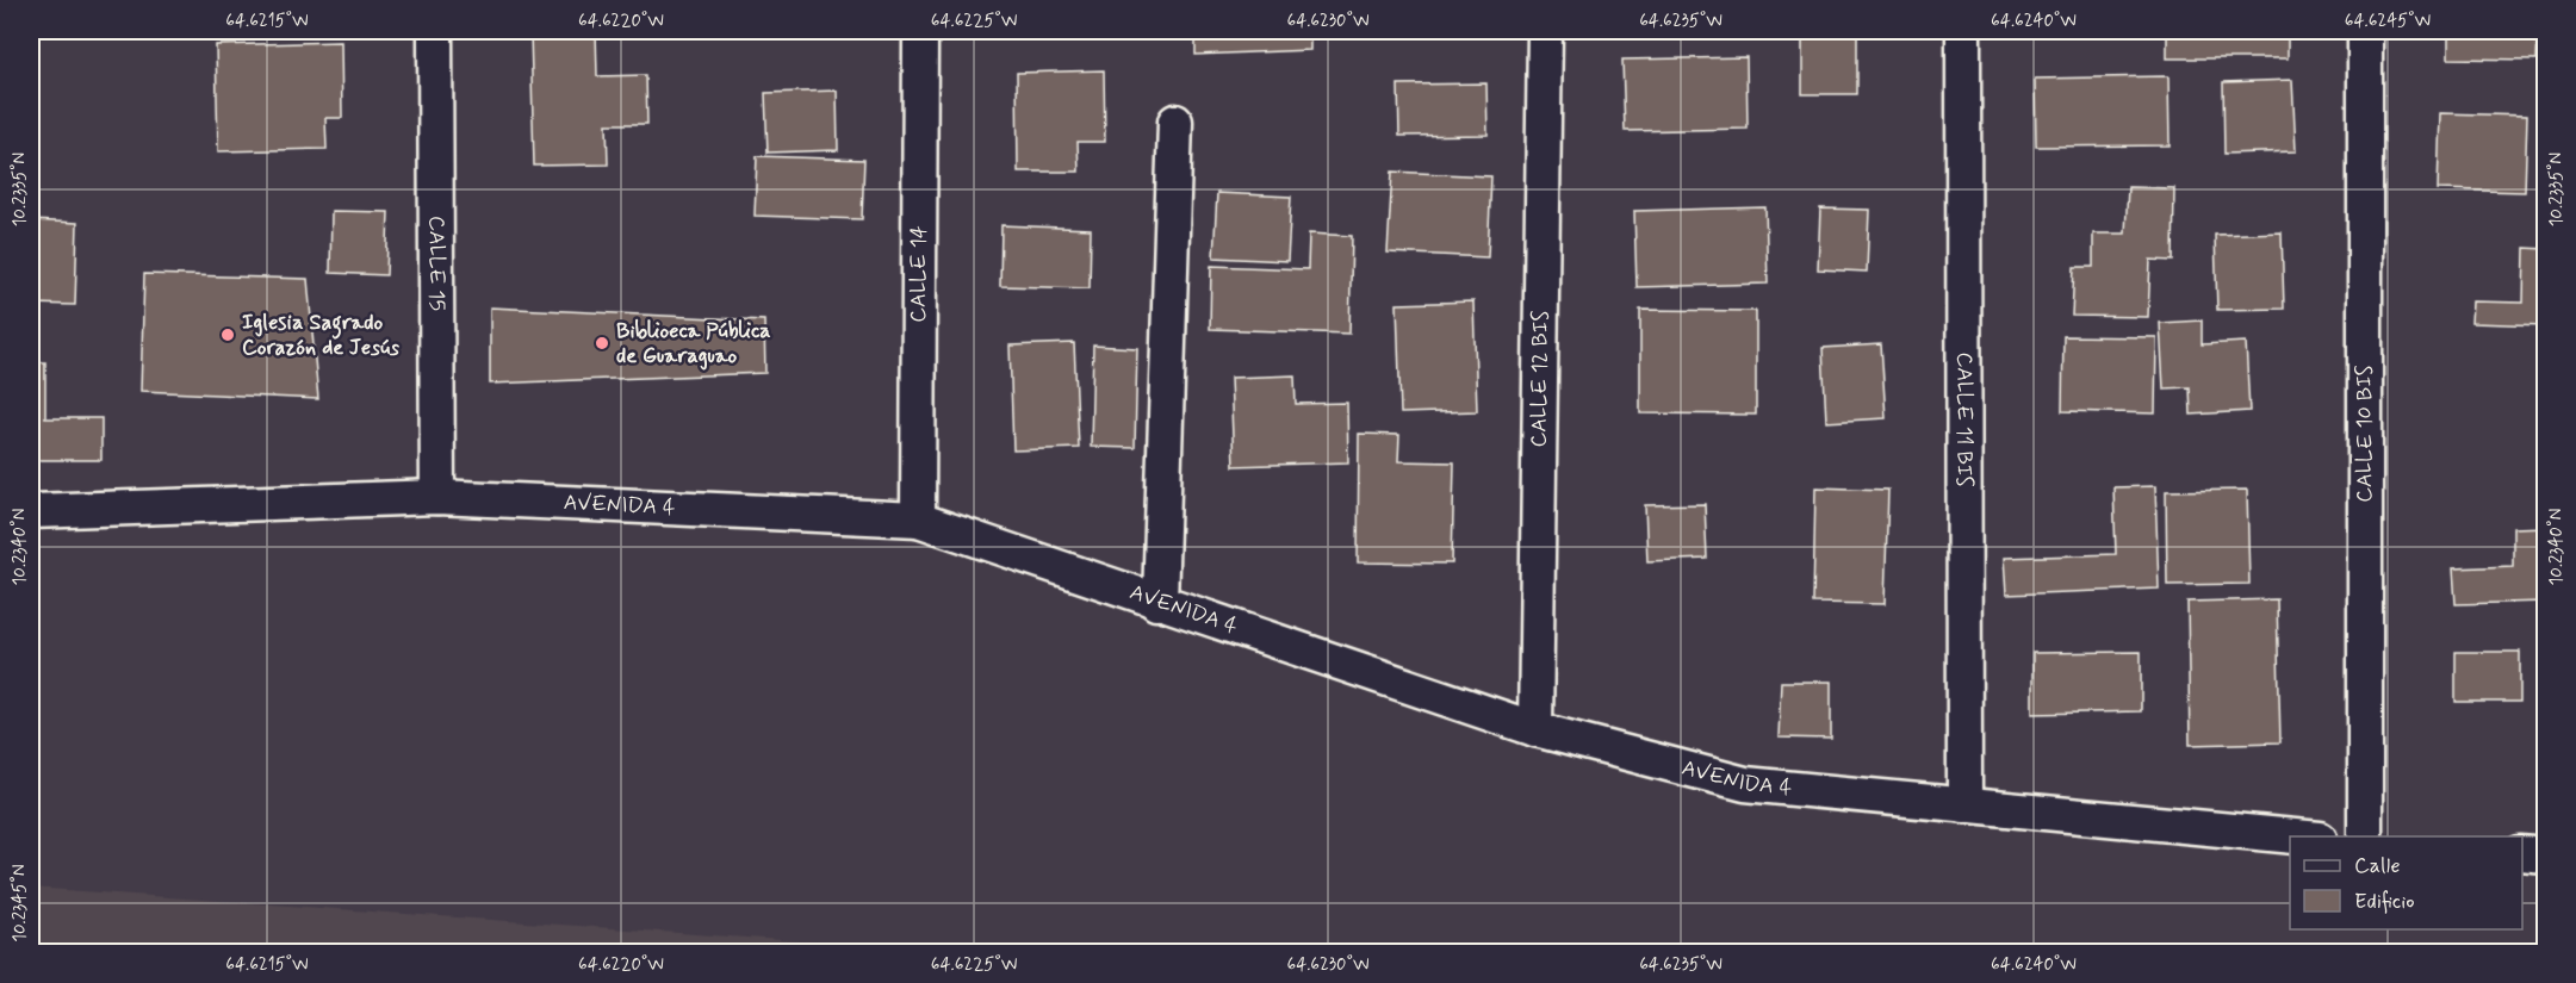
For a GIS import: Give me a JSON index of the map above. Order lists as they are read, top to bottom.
{
  "streets": {
    "street": [
      "CALLE 15",
      "CALLE 14",
      "CALLE 12 BIS",
      "CALLE 11 BIS",
      "CALLE 10 BIS",
      "AVENIDA 4"
    ]
  },
  "crossings": [
    ["CALLE 15", "AVENIDA 4"],
    ["CALLE 14", "AVENIDA 4"],
    ["CALLE 12 BIS", "AVENIDA 4"],
    ["CALLE 11 BIS", "AVENIDA 4"]
  ],
  "places": ["Iglesia Sagrado Corazón de Jesús", "Biblioeca Pública de Guaraguao"],
  "legend": ["Calle", "Edificio"],
  "coordinates": [
    "64.6215°W",
    "64.6220°W",
    "64.6225°W",
    "64.6230°W",
    "64.6235°W",
    "64.6240°W",
    "64.6245°W",
    "10.2335°N",
    "10.2340°N",
    "10.2345°N"
  ]
}
